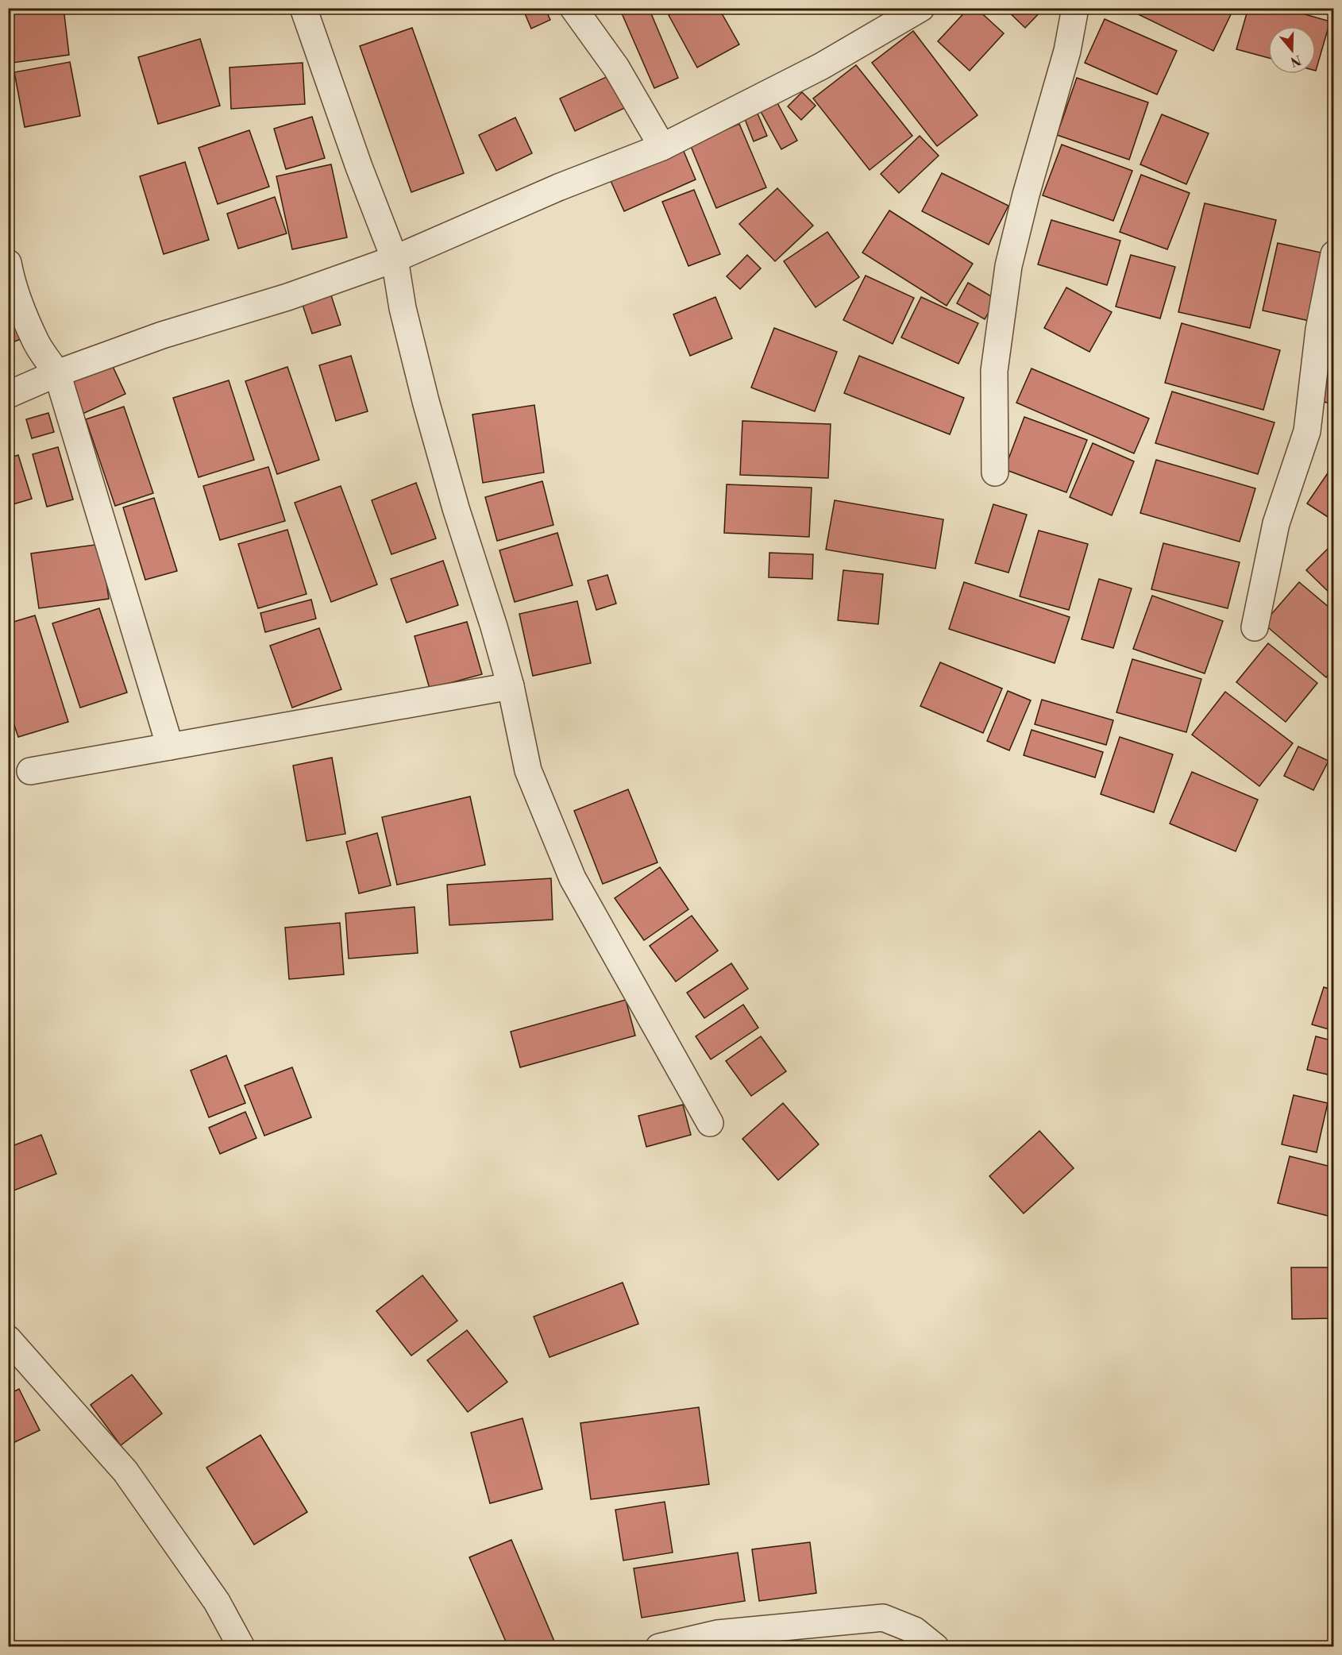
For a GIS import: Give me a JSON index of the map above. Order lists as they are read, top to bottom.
{
  "north": "bottom"
}
